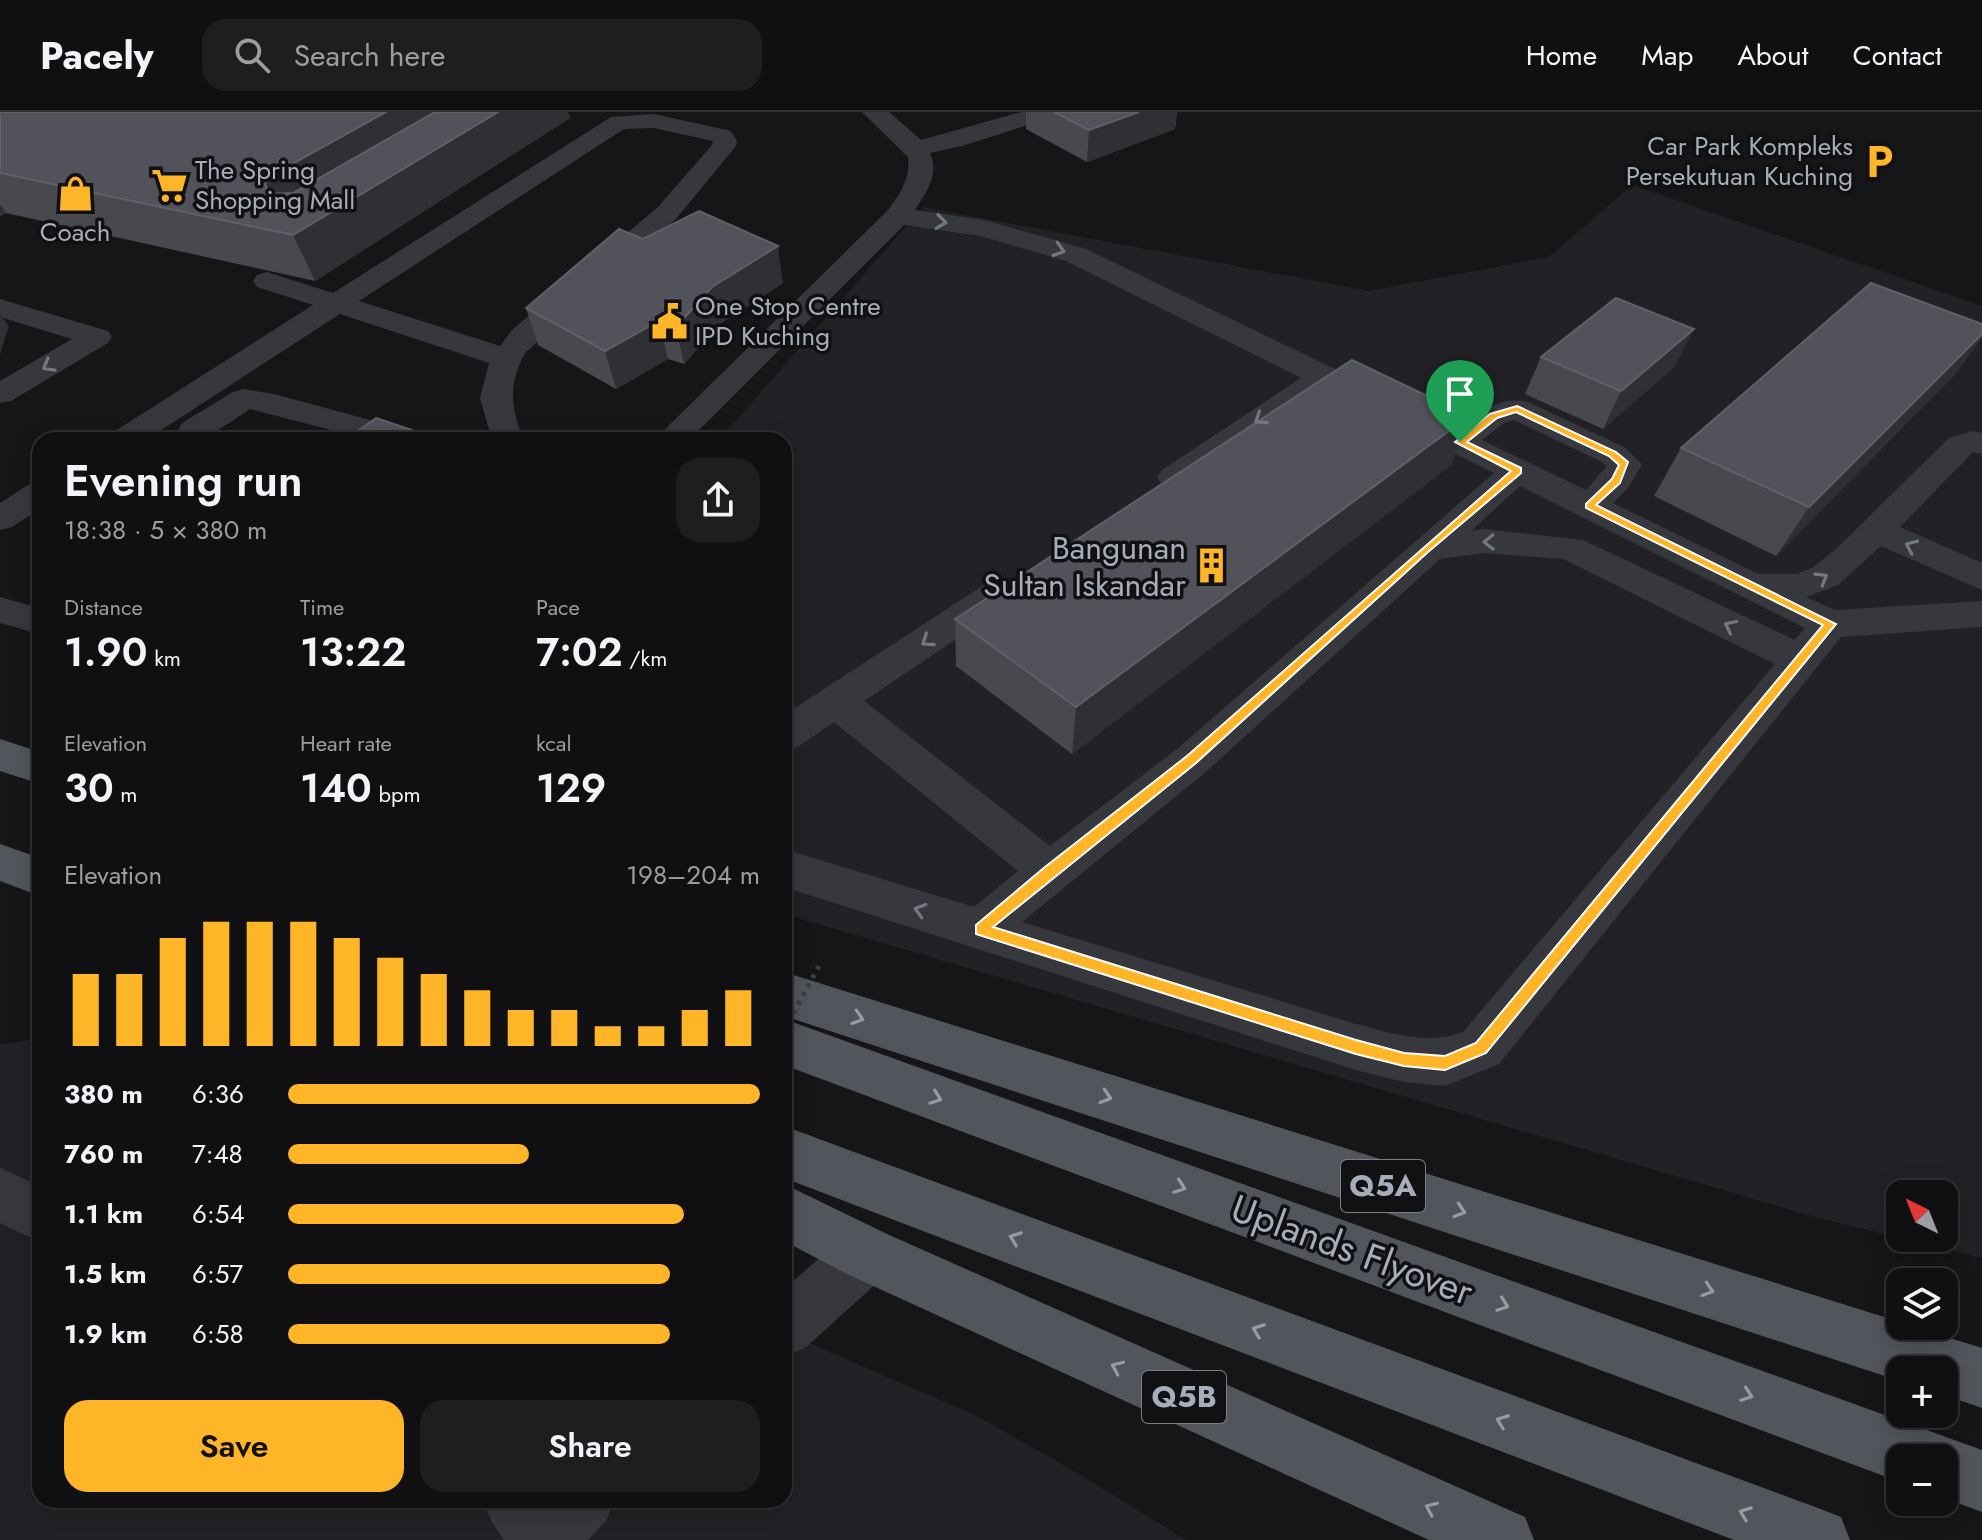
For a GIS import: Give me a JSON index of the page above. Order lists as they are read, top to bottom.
{
  "streets": {
    "main road": ["Q5A", "Uplands Flyover", "Q5B"]
  },
  "places": {
    "parking": ["Car Park Kompleks Persekutuan Kuching"],
    "supermarket": ["The Spring Shopping Mall"],
    "shop": ["Coach"],
    "public building": ["One Stop Centre IPD Kuching"],
    "building": ["Bangunan Sultan Iskandar"]
  },
  "north": "top left",
  "page": {
    "header": "Pacely",
    "search": "Search here",
    "nav": [
      "Home",
      "Map",
      "About",
      "Contact"
    ],
    "heading": ["Evening run", "18:38 · 5 × 380 m"],
    "stats": [
      ["Distance", "1.90 km"],
      ["Time", "13:22"],
      ["Pace", "7:02 /km"],
      ["Elevation", "30 m"],
      ["Heart rate", "140 bpm"],
      ["kcal", "129"]
    ],
    "chart": ["Elevation", "198–204 m"],
    "list": [
      {
        "name": "380 m",
        "note": "6:36"
      },
      {
        "name": "760 m",
        "note": "7:48"
      },
      {
        "name": "1.1 km",
        "note": "6:54"
      },
      {
        "name": "1.5 km",
        "note": "6:57"
      },
      {
        "name": "1.9 km",
        "note": "6:58"
      }
    ],
    "map_buttons": ["+", "−"],
    "buttons": ["Save", "Share"]
  }
}
